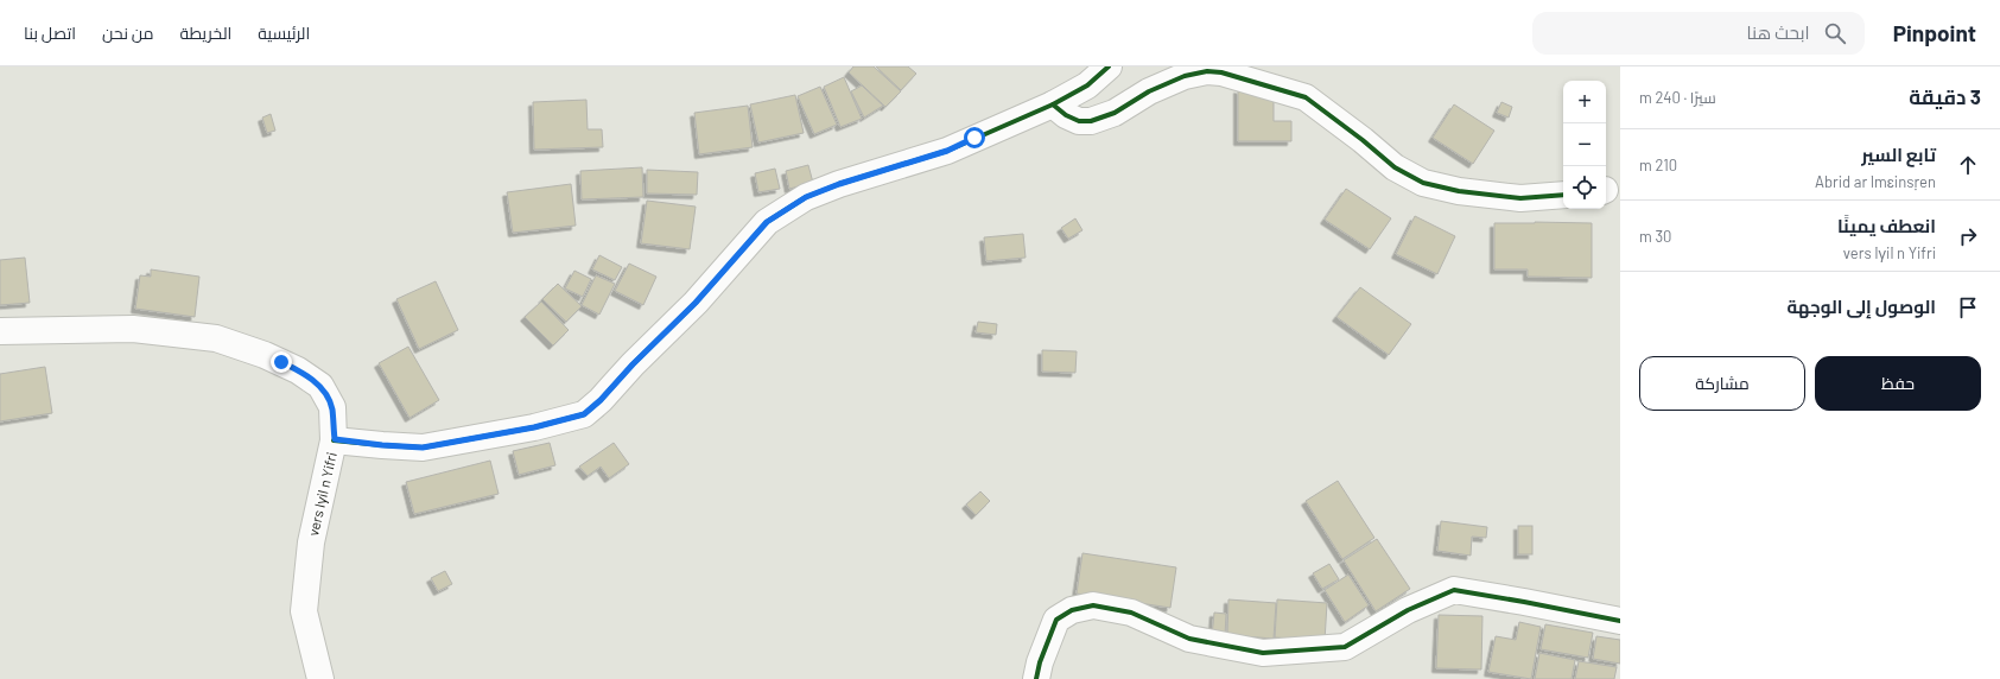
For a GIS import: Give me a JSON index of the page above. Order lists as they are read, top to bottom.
{
  "streets": {
    "street": ["vers Iγil n Yifri"]
  },
  "page": {
    "header": "Pinpoint",
    "search": "ابحث هنا",
    "nav": [
      "الرئيسية",
      "الخريطة",
      "من نحن",
      "اتصل بنا"
    ],
    "heading": ["3 دقيقة", "سيرًا · 240 m"],
    "map_buttons": ["+", "−"],
    "list": [
      ["تابع السير", "Abrid ar Imɛinsṛen", "210 m"],
      ["انعطف يمينًا", "vers Iγil n Yifri", "30 m"],
      "الوصول إلى الوجهة"
    ],
    "buttons": ["حفظ", "مشاركة"]
  }
}
